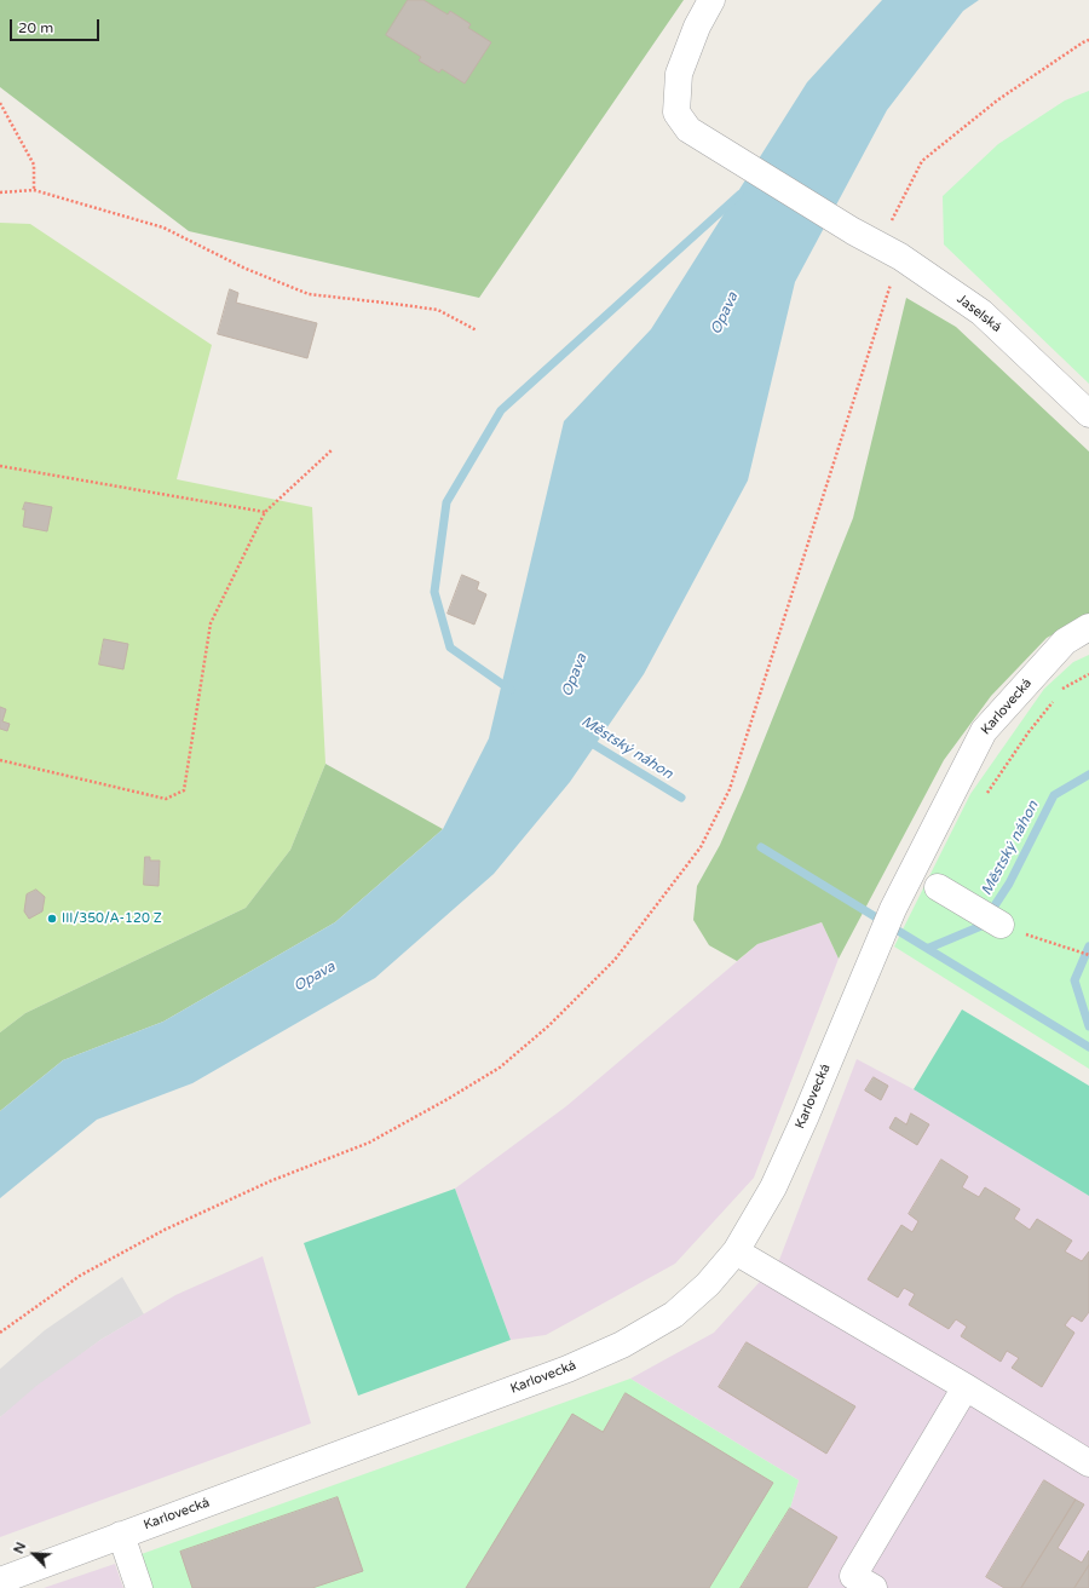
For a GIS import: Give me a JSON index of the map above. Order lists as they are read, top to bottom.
{
  "streets": {
    "street": ["Jaselská", "Karlovecká"]
  },
  "water": ["Opava", "Městský náhon"],
  "places": ["III/350/A-120 Z"],
  "scale_bar": "20 m",
  "north": "top left"
}
